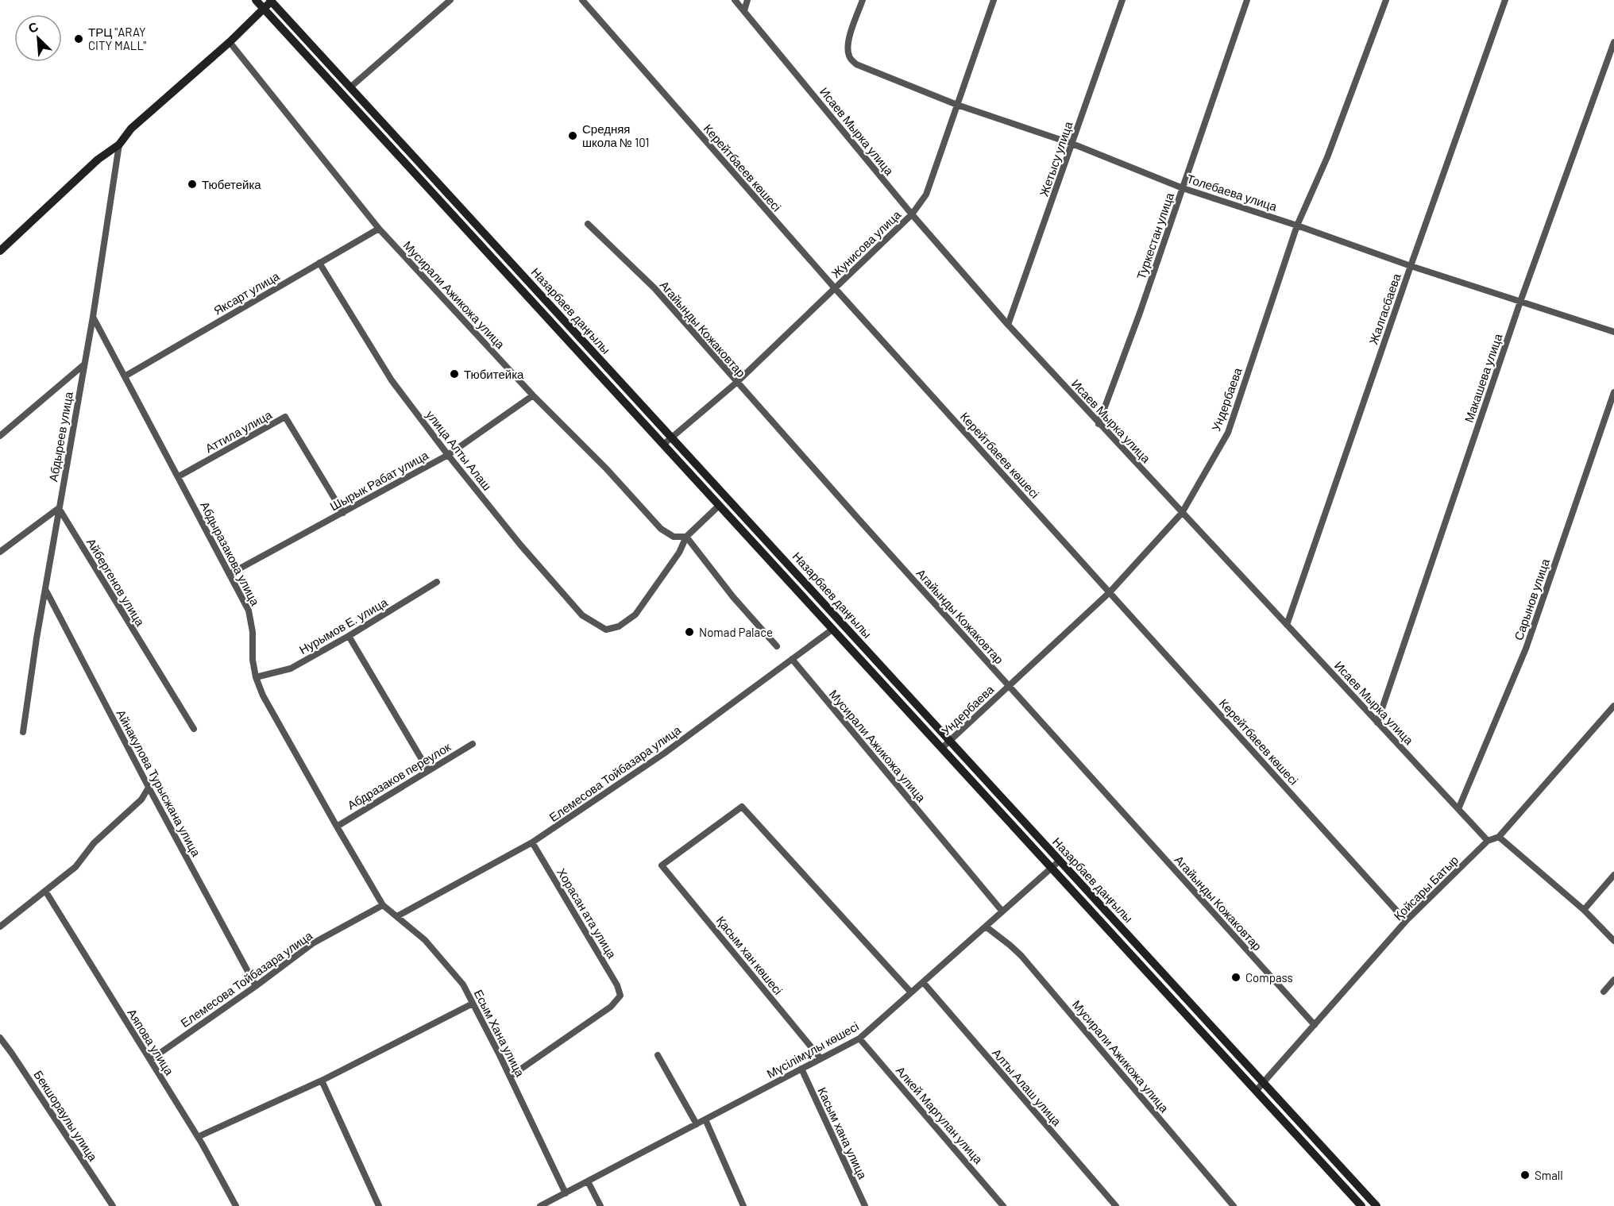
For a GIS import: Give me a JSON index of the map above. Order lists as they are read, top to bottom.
{
  "streets": {
    "main road": ["Назарбаев даңғылы"],
    "street": [
      "Исаев Мырка улица",
      "Жетысу улица",
      "Керейтбаеев көшесі",
      "Толебаева улица",
      "Туркестан улица",
      "Жунисова улица",
      "Яксарт улица",
      "Мусирали Ажикожа улица",
      "Жалгасбаева",
      "Агайынды Кожаковтар",
      "Макашева улица",
      "Ундербаева",
      "Аттила улица",
      "Абдыреев улица",
      "улица Алты Алаш",
      "Шырык Рабат улица",
      "Абдыразакова улица",
      "Айбергенов улица",
      "Сарынов улица",
      "Нурымов Е. улица",
      "Елемесова Тойбазара улица",
      "Абдразаков переулок",
      "Айнакулова Турысжана улица",
      "Қойсары Батыр",
      "Хорасан ата улица",
      "Қасым хан көшесі",
      "Есым Хана улица",
      "Аяпова улица",
      "Мүсілімұлы көшесі",
      "Алты Алаш улица",
      "Алкей Маргулан улица",
      "Бекшораулы улица",
      "Касым хана улица"
    ]
  },
  "crossings": [
    ["Исаев Мырка улица", "Жетысу улица"],
    ["Исаев Мырка улица", "Туркестан улица"],
    ["Исаев Мырка улица", "Жунисова улица"],
    ["Исаев Мырка улица", "Жалгасбаева"],
    ["Исаев Мырка улица", "Макашева улица"],
    ["Исаев Мырка улица", "Ундербаева"],
    ["Исаев Мырка улица", "Сарынов улица"],
    ["Исаев Мырка улица", "Қойсары Батыр"],
    ["Жетысу улица", "Толебаева улица"],
    ["Керейтбаеев көшесі", "Жунисова улица"],
    ["Керейтбаеев көшесі", "Ундербаева"],
    ["Керейтбаеев көшесі", "Қойсары Батыр"],
    ["Толебаева улица", "Туркестан улица"],
    ["Толебаева улица", "Жунисова улица"],
    ["Толебаева улица", "Жалгасбаева"],
    ["Толебаева улица", "Макашева улица"],
    ["Толебаева улица", "Ундербаева"],
    ["Жунисова улица", "Назарбаев даңғылы"],
    ["Жунисова улица", "Агайынды Кожаковтар"],
    ["Яксарт улица", "Мусирали Ажикожа улица"],
    ["Яксарт улица", "улица Алты Алаш"],
    ["Яксарт улица", "Абдыразакова улица"],
    ["Мусирали Ажикожа улица", "улица Алты Алаш"],
    ["Мусирали Ажикожа улица", "Шырык Рабат улица"],
    ["Мусирали Ажикожа улица", "Елемесова Тойбазара улица"],
    ["Мусирали Ажикожа улица", "Мүсілімұлы көшесі"],
    ["Назарбаев даңғылы", "Ундербаева"],
    ["Назарбаев даңғылы", "Елемесова Тойбазара улица"],
    ["Назарбаев даңғылы", "Қойсары Батыр"],
    ["Назарбаев даңғылы", "Мүсілімұлы көшесі"],
    ["Агайынды Кожаковтар", "Ундербаева"],
    ["Агайынды Кожаковтар", "Қойсары Батыр"],
    ["Аттила улица", "Шырык Рабат улица"],
    ["Аттила улица", "Абдыразакова улица"],
    ["Абдыреев улица", "Абдыразакова улица"],
    ["Абдыреев улица", "Айбергенов улица"],
    ["Абдыреев улица", "Айнакулова Турысжана улица"],
    ["улица Алты Алаш", "Шырык Рабат улица"],
    ["Шырык Рабат улица", "Абдыразакова улица"],
    ["Абдыразакова улица", "Нурымов Е. улица"],
    ["Абдыразакова улица", "Елемесова Тойбазара улица"],
    ["Абдыразакова улица", "Абдразаков переулок"],
    ["Абдыразакова улица", "Есым Хана улица"],
    ["Елемесова Тойбазара улица", "Айнакулова Турысжана улица"],
    ["Елемесова Тойбазара улица", "Хорасан ата улица"],
    ["Елемесова Тойбазара улица", "Есым Хана улица"],
    ["Елемесова Тойбазара улица", "Аяпова улица"],
    ["Хорасан ата улица", "Есым Хана улица"],
    ["Қасым хан көшесі", "Мүсілімұлы көшесі"],
    ["Есым Хана улица", "Мүсілімұлы көшесі"],
    ["Мүсілімұлы көшесі", "Алты Алаш улица"],
    ["Мүсілімұлы көшесі", "Алкей Маргулан улица"],
    ["Мүсілімұлы көшесі", "Касым хана улица"]
  ],
  "places": [
    "ТРЦ \"ARAY CITY MALL\"",
    "Средняя школа № 101",
    "Тюбетейка",
    "Тюбитейка",
    "Nomad Palace",
    "Compass",
    "Small"
  ],
  "north": "top left"
}
